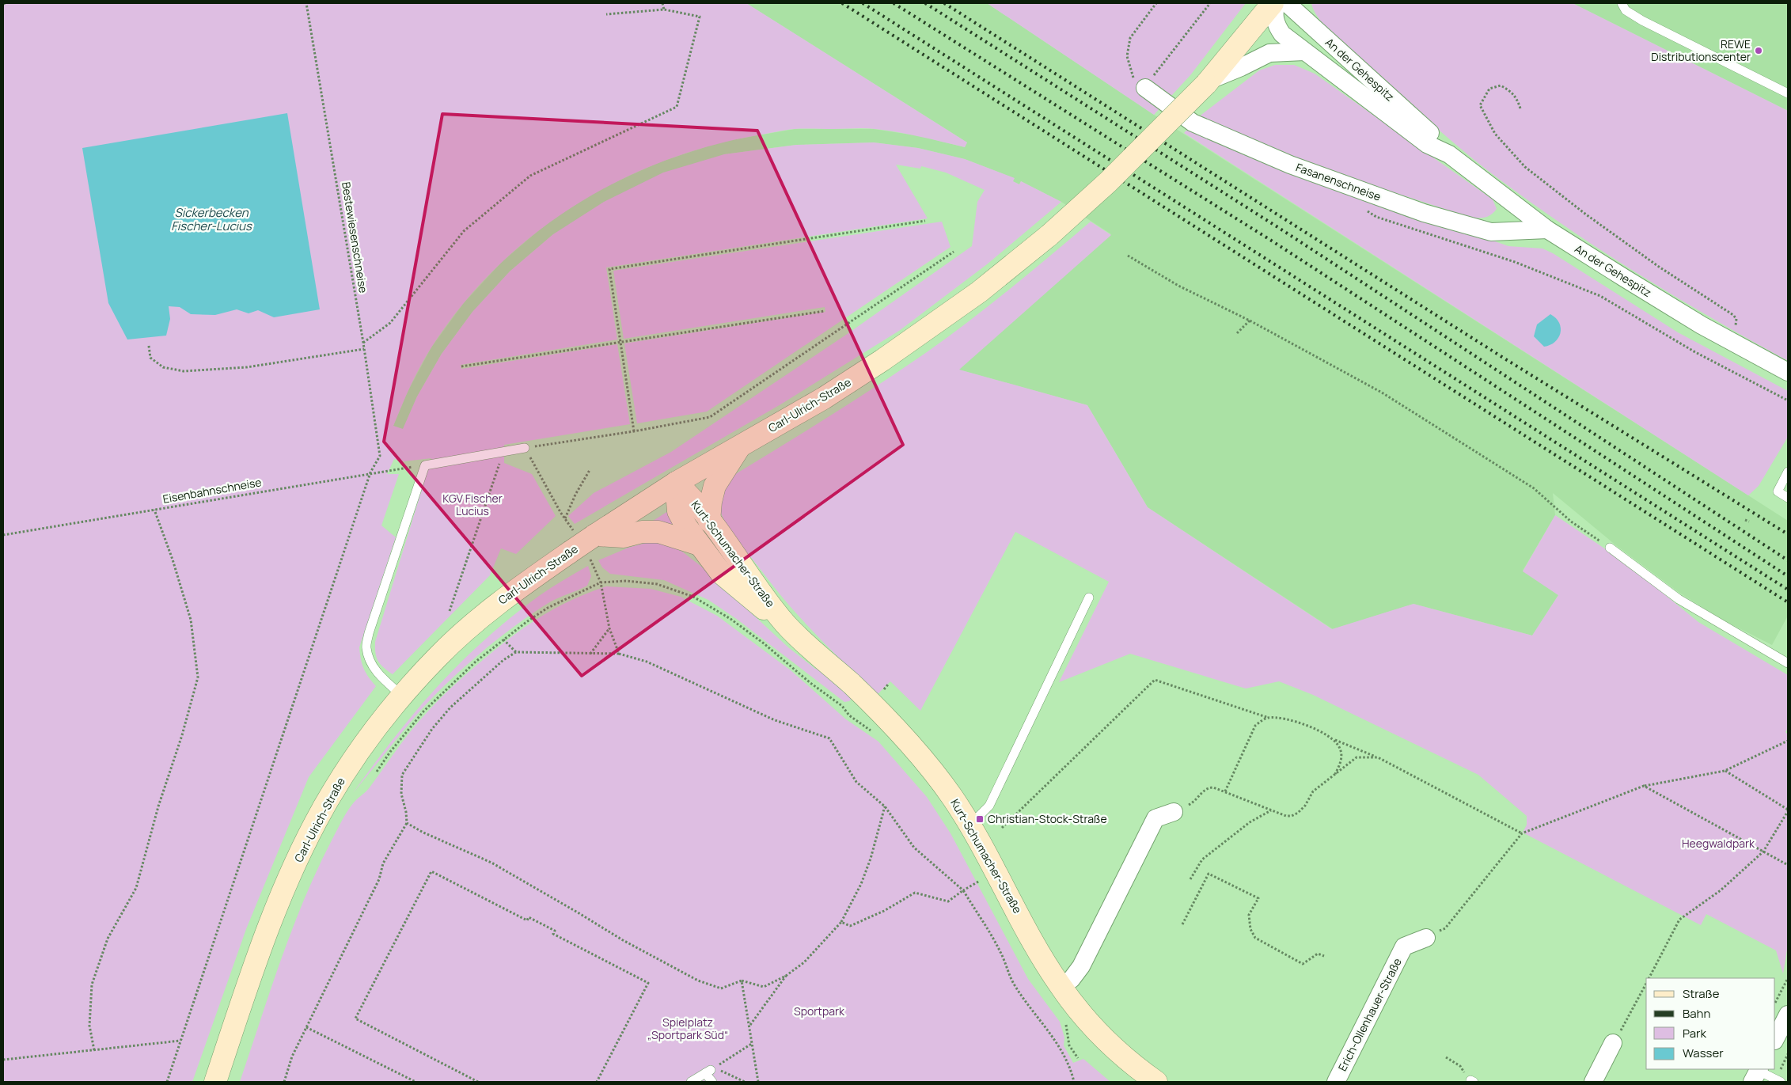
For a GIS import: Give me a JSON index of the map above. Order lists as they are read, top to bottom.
{
  "streets": {
    "main road": ["Carl-Ulrich-Straße", "Kurt-Schumacher-Straße"],
    "street": ["An der Gehespitz", "Fasanenschneise", "Erich-Ollenhauer-Straße"],
    "path": ["Bestewiesenschneise", "Eisenbahnschneise"]
  },
  "crossings": [
    ["An der Gehespitz", "Fasanenschneise"],
    ["Bestewiesenschneise", "Eisenbahnschneise"],
    ["Carl-Ulrich-Straße", "Kurt-Schumacher-Straße"]
  ],
  "water": ["Sickerbecken Fischer-Lucius"],
  "parks": [
    "KGV Fischer Lucius",
    "Heegwaldpark",
    "Sportpark",
    "Spielplatz „Sportpark Süd“"
  ],
  "places": {
    "other": ["REWE Distributionscenter"],
    "transit": ["Christian-Stock-Straße"]
  },
  "legend": [
    "Straße",
    "Bahn",
    "Park",
    "Wasser"
  ]
}
